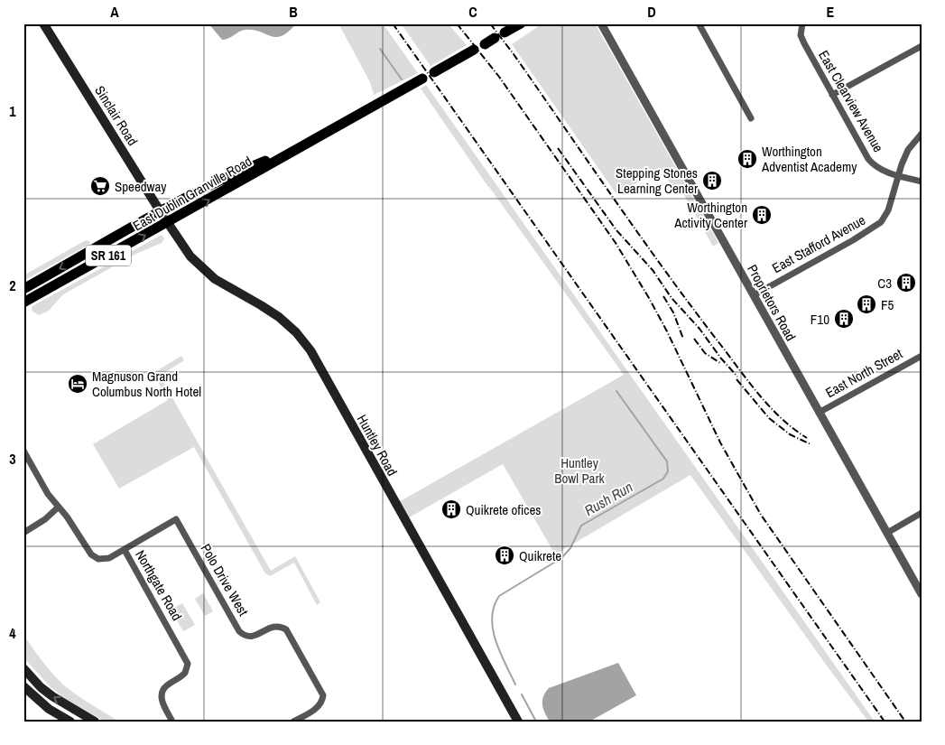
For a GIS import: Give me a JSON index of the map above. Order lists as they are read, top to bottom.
{
  "streets": {
    "main road": [
      "Sinclair Road",
      "East Dublin Granville Road",
      "SR 161",
      "Huntley Road"
    ],
    "street": [
      "East Clearview Avenue",
      "East Stafford Avenue",
      "Proprietors Road",
      "East North Street",
      "Polo Drive West",
      "Northgate Road"
    ]
  },
  "crossings": [
    ["East Clearview Avenue", "East Stafford Avenue"],
    ["Sinclair Road", "East Dublin Granville Road"],
    ["Sinclair Road", "Huntley Road"],
    ["East Dublin Granville Road", "Huntley Road"],
    ["East Stafford Avenue", "Proprietors Road"],
    ["Proprietors Road", "East North Street"],
    ["Polo Drive West", "Northgate Road"]
  ],
  "water": ["Rush Run"],
  "parks": ["Huntley Bowl Park"],
  "places": {
    "building": [
      "Worthington Adventist Academy",
      "Stepping Stones Learning Center",
      "Worthington Activity Center",
      "C3",
      "F5",
      "F10",
      "Quikrete ofices",
      "Quikrete"
    ],
    "supermarket": ["Speedway"],
    "hotel": ["Magnuson Grand Columbus North Hotel"]
  },
  "grid": {
    "columns": [
      "A",
      "B",
      "C",
      "D",
      "E"
    ],
    "rows": [
      "1",
      "2",
      "3",
      "4"
    ]
  }
}
